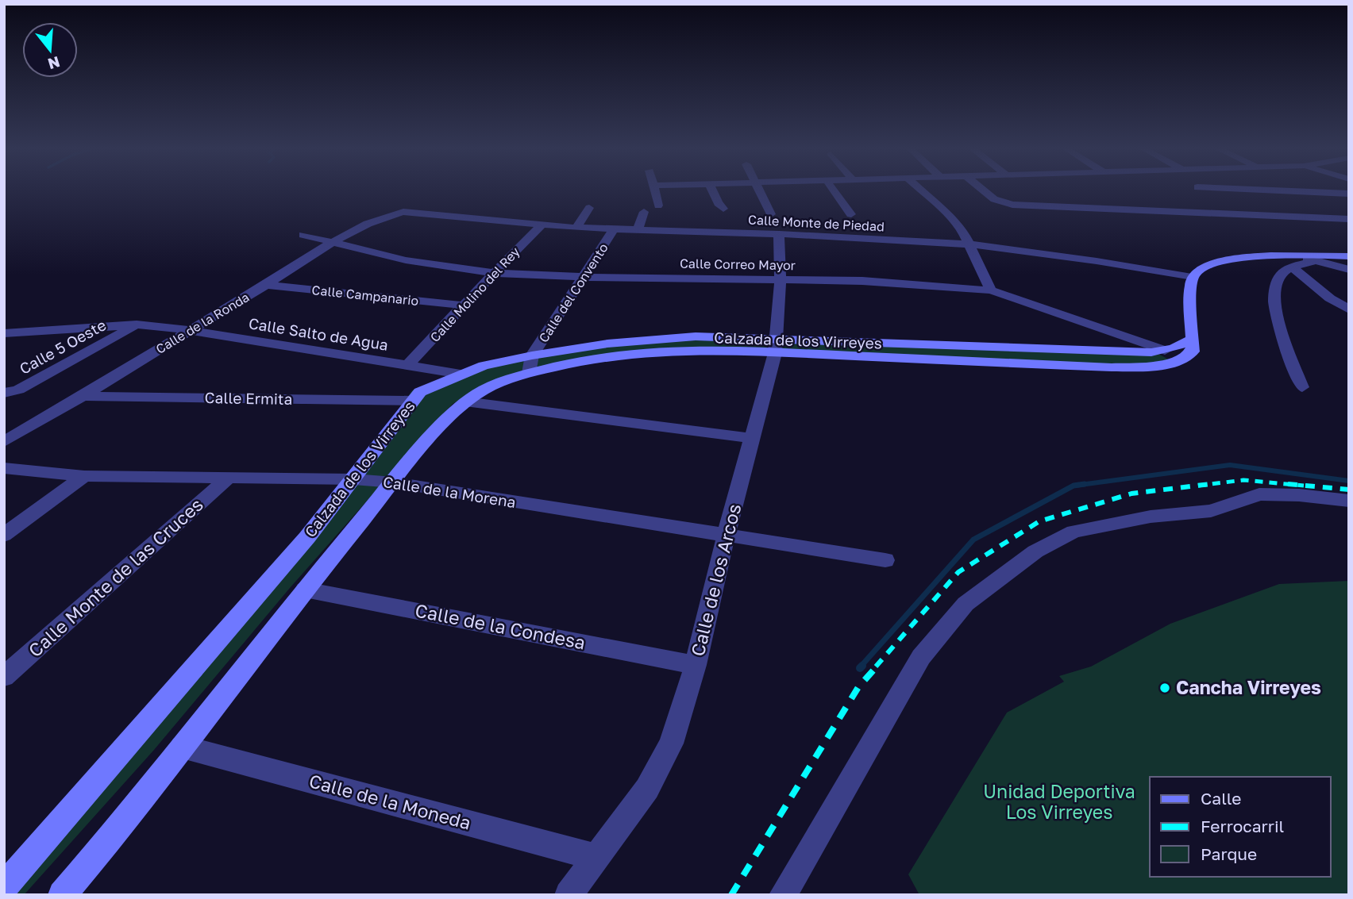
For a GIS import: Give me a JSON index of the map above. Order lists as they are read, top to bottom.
{
  "streets": {
    "street": [
      "Calle Monte de Piedad",
      "Calle Correo Mayor",
      "Calle del Convento",
      "Calle Molino del Rey",
      "Calle Campanario",
      "Calle de la Ronda",
      "Calle Salto de Agua",
      "Calzada de los Virreyes",
      "Calle 5 Oeste",
      "Calle Ermita",
      "Calle de la Morena",
      "Calle Monte de las Cruces",
      "Calle de los Arcos",
      "Calle de la Condesa",
      "Calle de la Moneda"
    ]
  },
  "crossings": [
    ["Calle Monte de Piedad", "Calle del Convento"],
    ["Calle Monte de Piedad", "Calle Molino del Rey"],
    ["Calle Monte de Piedad", "Calle de la Ronda"],
    ["Calle Monte de Piedad", "Calle de los Arcos"],
    ["Calle Correo Mayor", "Calle del Convento"],
    ["Calle Correo Mayor", "Calle Molino del Rey"],
    ["Calle Correo Mayor", "Calle de la Ronda"],
    ["Calle Correo Mayor", "Calzada de los Virreyes"],
    ["Calle Correo Mayor", "Calle de los Arcos"],
    ["Calle del Convento", "Calzada de los Virreyes"],
    ["Calle Molino del Rey", "Calle Campanario"],
    ["Calle Molino del Rey", "Calle Salto de Agua"],
    ["Calle Campanario", "Calle de la Ronda"],
    ["Calle de la Ronda", "Calle Salto de Agua"],
    ["Calle de la Ronda", "Calle Ermita"],
    ["Calle Salto de Agua", "Calzada de los Virreyes"],
    ["Calle Salto de Agua", "Calle 5 Oeste"],
    ["Calzada de los Virreyes", "Calle Ermita"],
    ["Calzada de los Virreyes", "Calle de la Morena"],
    ["Calzada de los Virreyes", "Calle de los Arcos"],
    ["Calzada de los Virreyes", "Calle de la Condesa"],
    ["Calzada de los Virreyes", "Calle de la Moneda"],
    ["Calle de la Morena", "Calle Monte de las Cruces"],
    ["Calle de la Morena", "Calle de los Arcos"],
    ["Calle de los Arcos", "Calle de la Condesa"],
    ["Calle de los Arcos", "Calle de la Moneda"]
  ],
  "parks": ["Unidad Deportiva Los Virreyes"],
  "places": ["Cancha Virreyes"],
  "legend": ["Calle", "Ferrocarril", "Parque"],
  "north": "bottom"
}
